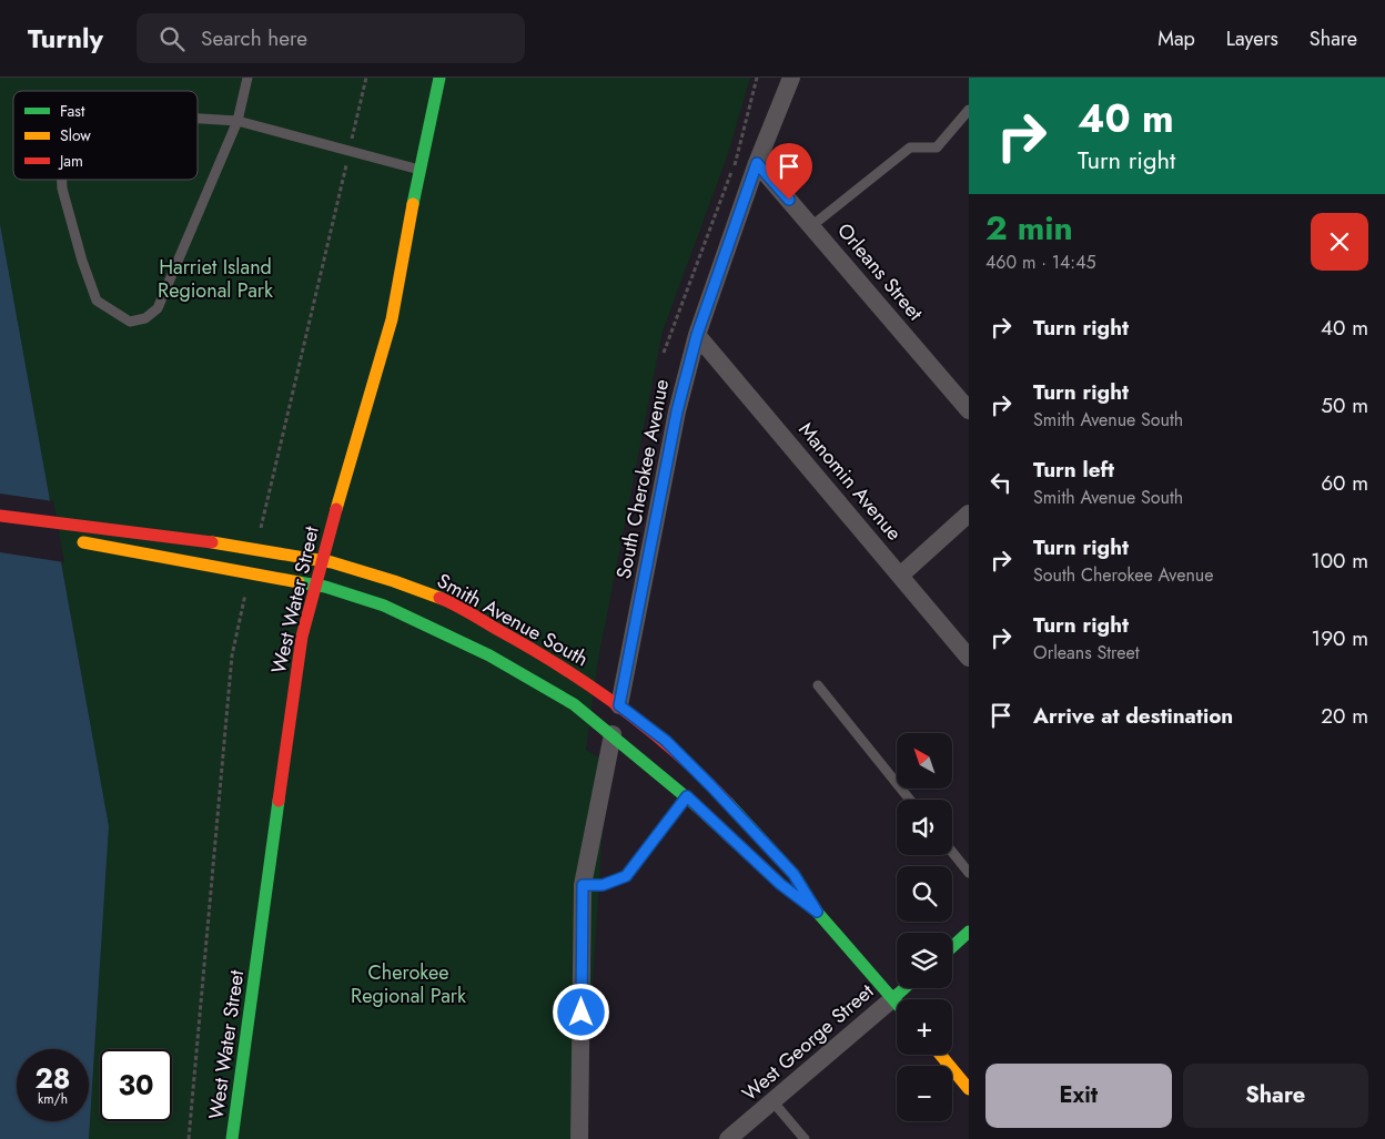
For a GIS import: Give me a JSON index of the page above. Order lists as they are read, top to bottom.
{
  "streets": {
    "main road": ["West Water Street", "Smith Avenue South", "West George Street"],
    "street": ["Orleans Street", "South Cherokee Avenue", "Manomin Avenue"]
  },
  "crossings": [
    ["Orleans Street", "South Cherokee Avenue"],
    ["South Cherokee Avenue", "Manomin Avenue"],
    ["South Cherokee Avenue", "Smith Avenue South"],
    ["Smith Avenue South", "West George Street"]
  ],
  "parks": ["Harriet Island Regional Park", "Cherokee Regional Park"],
  "legend": ["Fast", "Slow", "Jam"],
  "north": "top left",
  "page": {
    "header": "Turnly",
    "search": "Search here",
    "nav": ["Map", "Layers", "Share"],
    "turn": ["40 m", "Turn right"],
    "heading": ["2 min", "460 m · 14:45"],
    "list": [
      {
        "name": "Turn right",
        "value": "40 m"
      },
      {
        "name": "Turn right",
        "note": "Smith Avenue South",
        "value": "50 m"
      },
      {
        "name": "Turn left",
        "note": "Smith Avenue South",
        "value": "60 m"
      },
      {
        "name": "Turn right",
        "note": "South Cherokee Avenue",
        "value": "100 m"
      },
      {
        "name": "Turn right",
        "note": "Orleans Street",
        "value": "190 m"
      },
      {
        "name": "Arrive at destination",
        "value": "20 m"
      }
    ],
    "map_buttons": ["+", "−"],
    "speed": "28 km/h",
    "limit": "30",
    "buttons": ["Exit", "Share"]
  }
}
